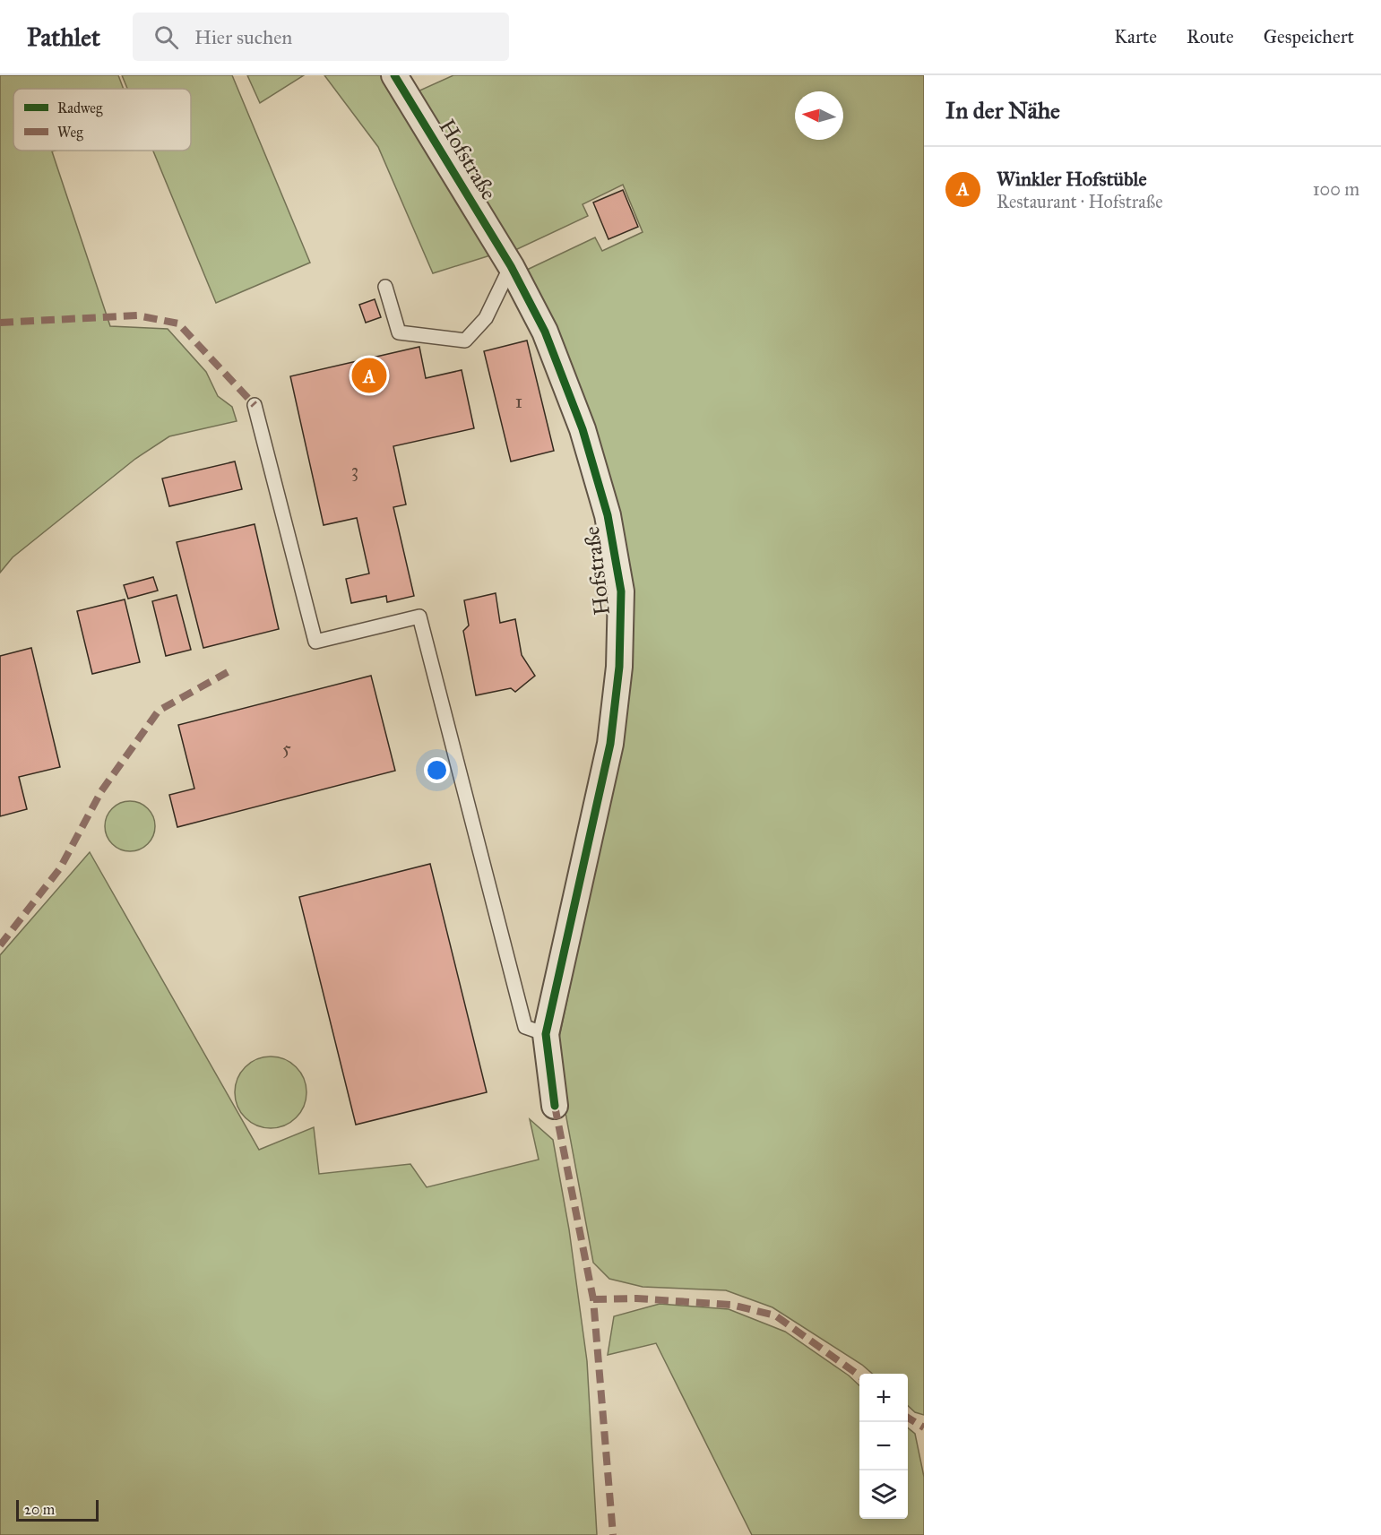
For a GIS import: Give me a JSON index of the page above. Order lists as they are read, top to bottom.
{
  "streets": {
    "street": ["Hofstraße"]
  },
  "house_numbers": ["1", "3", "5"],
  "legend": ["Radweg", "Weg"],
  "scale_bar": "20 m",
  "north": "left",
  "page": {
    "header": "Pathlet",
    "search": "Hier suchen",
    "nav": ["Karte", "Route", "Gespeichert"],
    "heading": "In der Nähe",
    "list": [
      {
        "mark": "A",
        "name": "Winkler Hofstüble",
        "note": "Restaurant · Hofstraße",
        "value": "100 m"
      }
    ],
    "pins": "A",
    "map_buttons": ["+", "−"],
    "scale": "20 m"
  }
}
